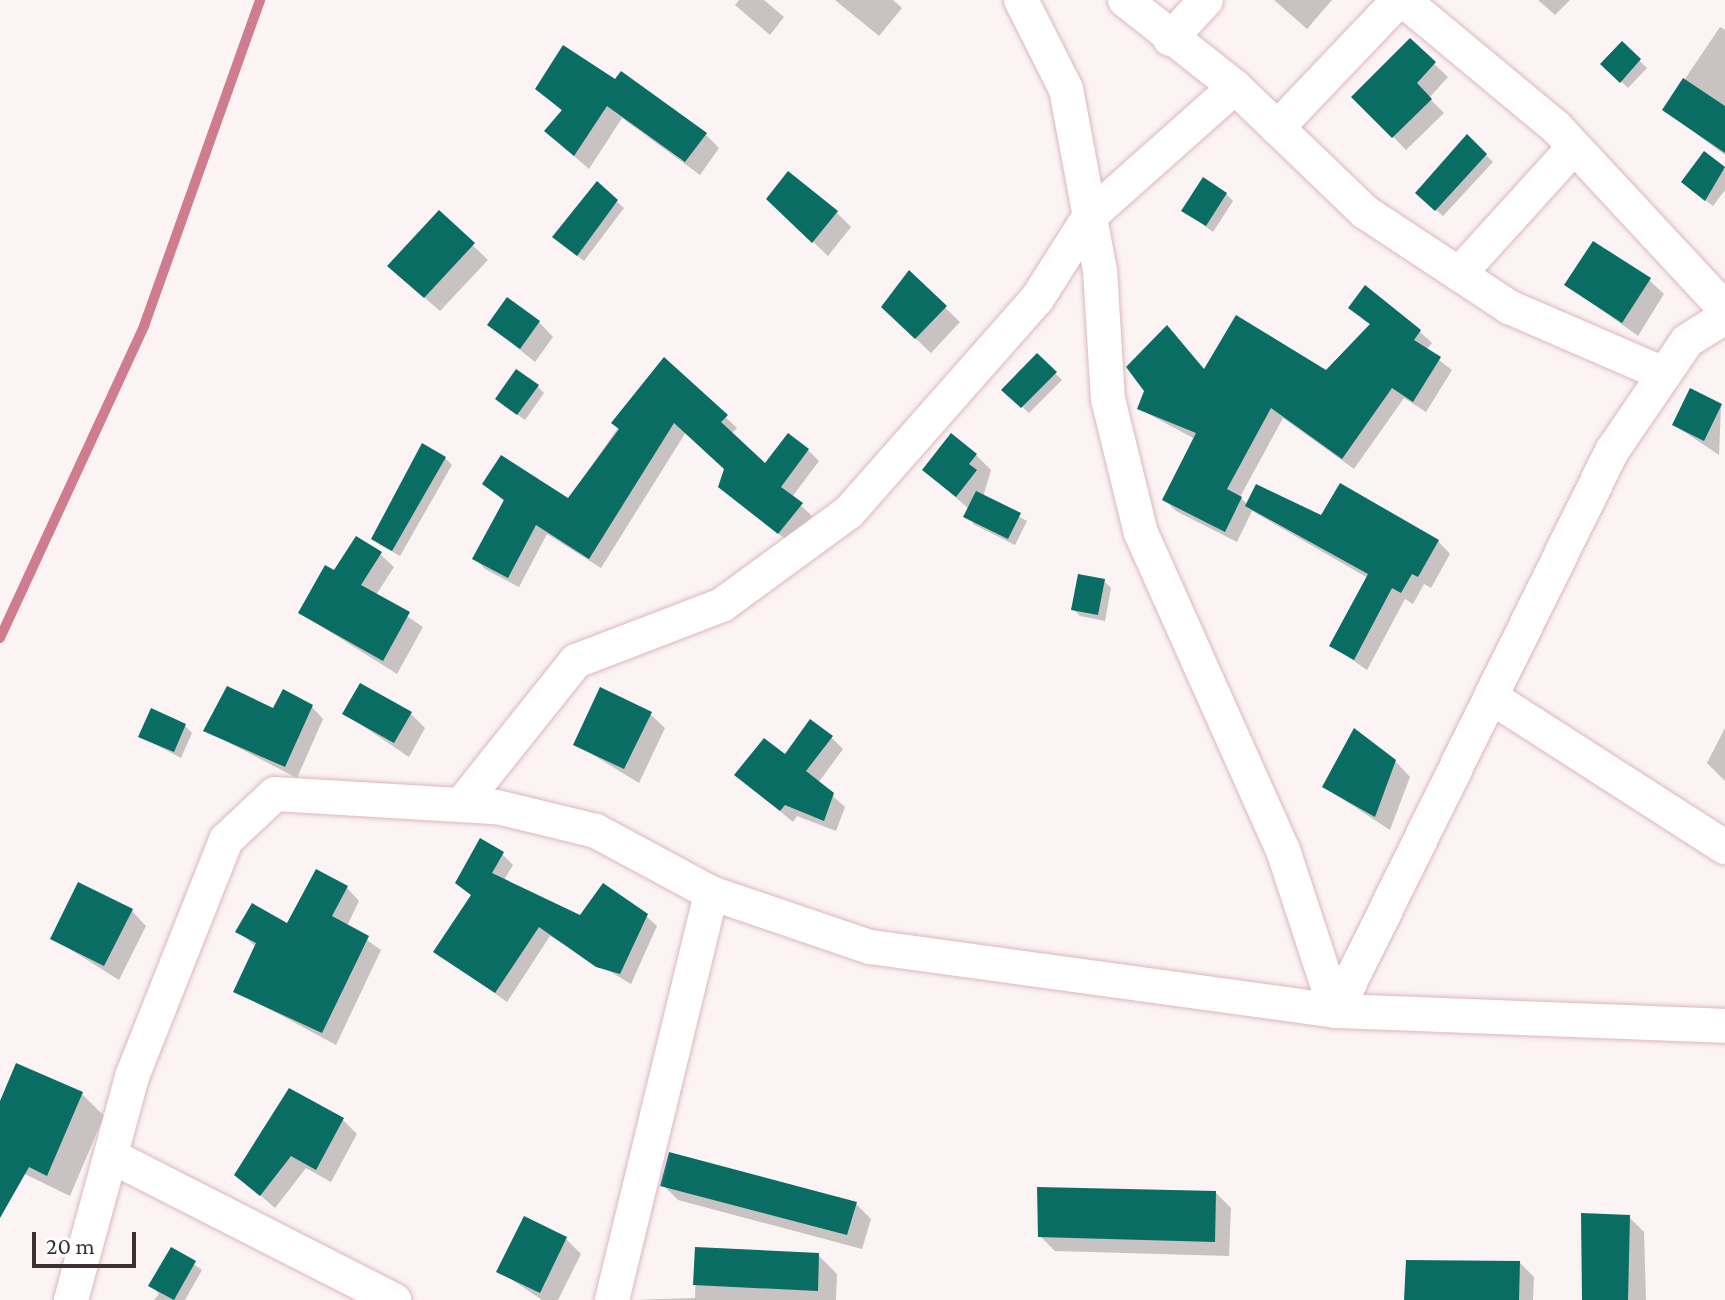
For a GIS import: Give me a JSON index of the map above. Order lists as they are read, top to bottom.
{
  "scale_bar": "20 m"
}
